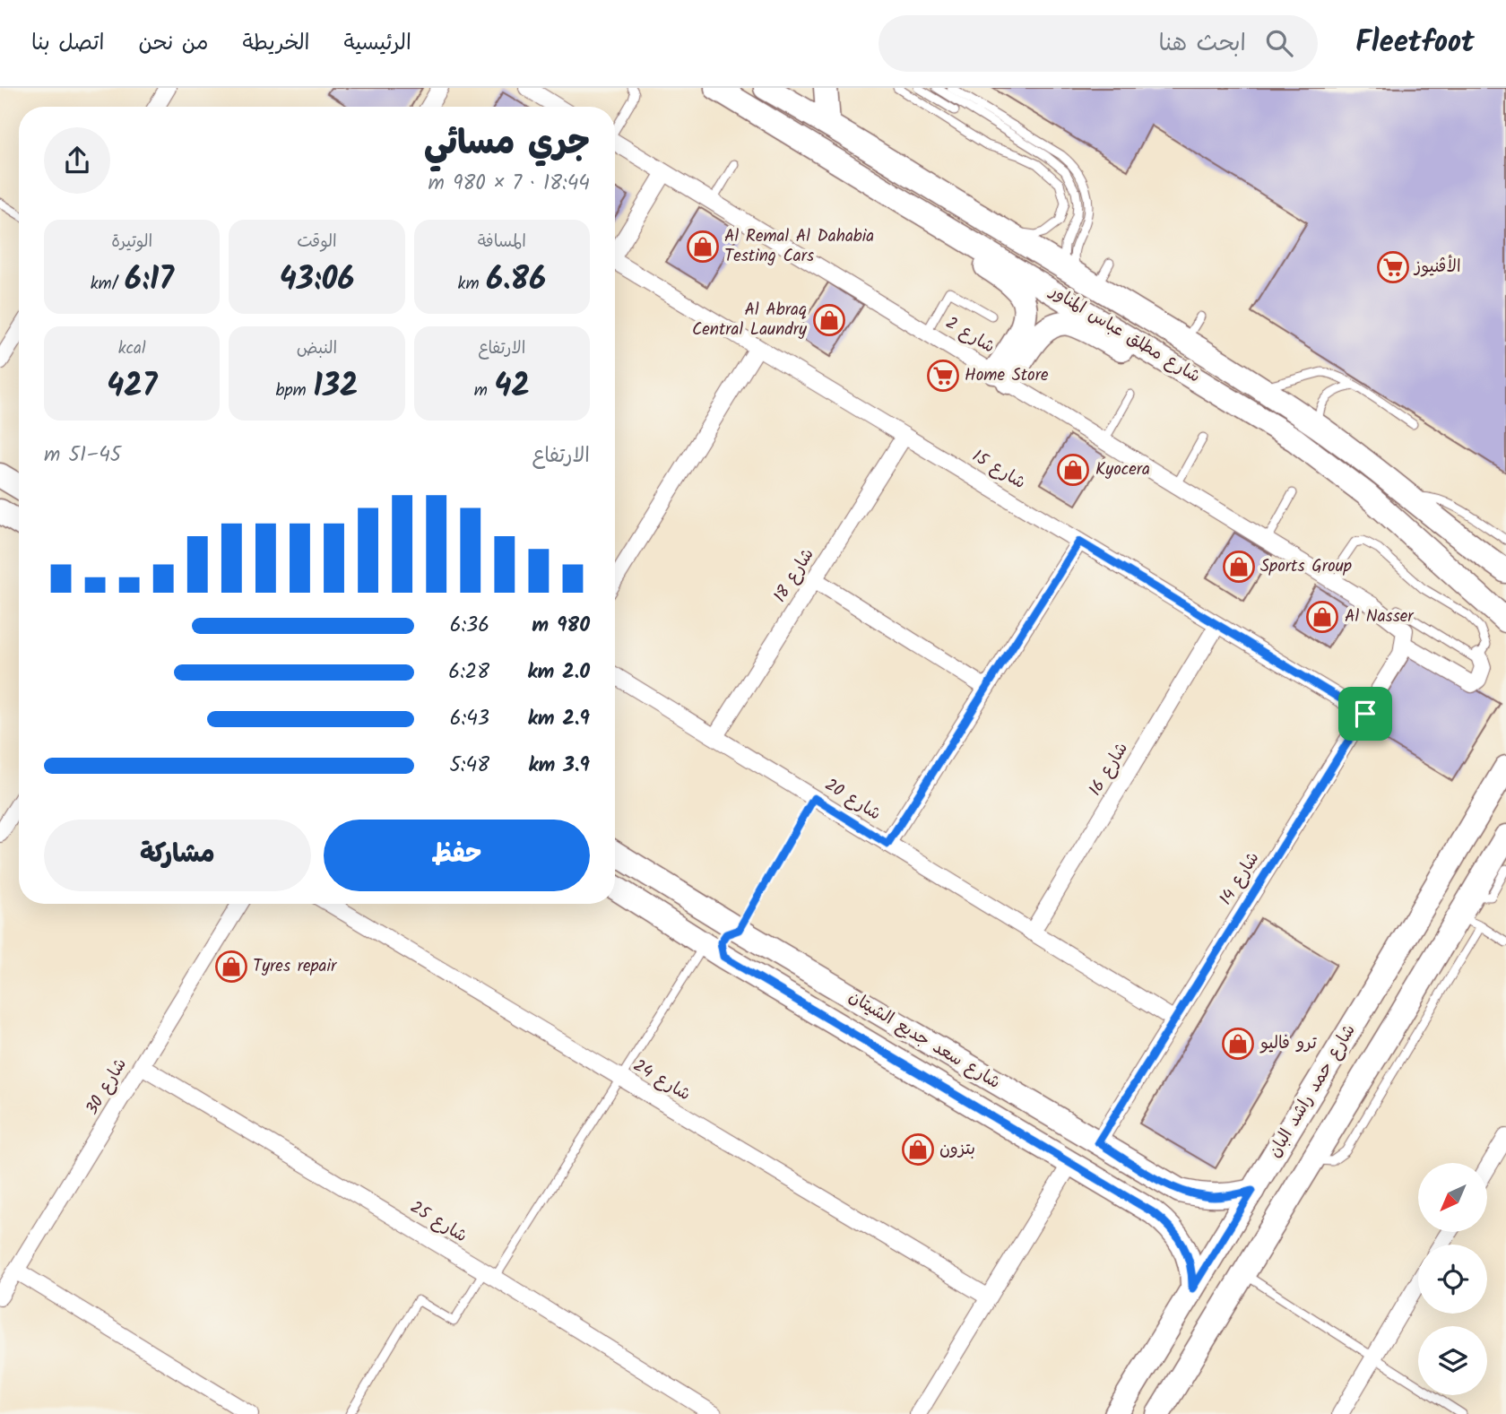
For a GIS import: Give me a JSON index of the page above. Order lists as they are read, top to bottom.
{
  "streets": {
    "street": [
      "شارع مطلق عباس المناور",
      "شارع 2",
      "شارع 15",
      "شارع 18",
      "شارع 16",
      "شارع 20",
      "شارع 14",
      "شارع سعد جديع الشيتان",
      "شارع 24",
      "شارع 30",
      "شارع حمد راشد البان",
      "شارع 25"
    ]
  },
  "crossings": [
    ["شارع 2", "شارع 15"],
    ["شارع 2", "شارع 14"],
    ["شارع 15", "شارع 18"],
    ["شارع 15", "شارع 16"],
    ["شارع 15", "شارع 14"],
    ["شارع 18", "شارع 20"],
    ["شارع 16", "شارع 20"],
    ["شارع 20", "شارع 14"],
    ["شارع 14", "شارع سعد جديع الشيتان"],
    ["شارع سعد جديع الشيتان", "شارع حمد راشد البان"],
    ["شارع 30", "شارع 25"]
  ],
  "places": {
    "shop": [
      "Al Remal Al Dahabia Testing Cars",
      "Al Abraq Central Laundry",
      "Kyocera",
      "Sports Group",
      "Al Nasser",
      "Tyres repair",
      "ترو فاليو",
      "بتزون"
    ],
    "supermarket": ["الأڤنيوز", "Home Store"]
  },
  "north": "bottom left",
  "page": {
    "header": "Fleetfoot",
    "search": "ابحث هنا",
    "nav": [
      "الرئيسية",
      "الخريطة",
      "من نحن",
      "اتصل بنا"
    ],
    "heading": ["جري مسائي", "18:44 · 7 × 980 m"],
    "stats": [
      ["المسافة", "6.86 km"],
      ["الوقت", "43:06"],
      ["الوتيرة", "6:17 /km"],
      ["الارتفاع", "42 m"],
      ["النبض", "132 bpm"],
      ["kcal", "427"]
    ],
    "chart": ["الارتفاع", "45–51 m"],
    "list": [
      {
        "name": "980 m",
        "note": "6:36"
      },
      {
        "name": "2.0 km",
        "note": "6:28"
      },
      {
        "name": "2.9 km",
        "note": "6:43"
      },
      {
        "name": "3.9 km",
        "note": "5:48"
      }
    ],
    "buttons": ["حفظ", "مشاركة"]
  }
}
